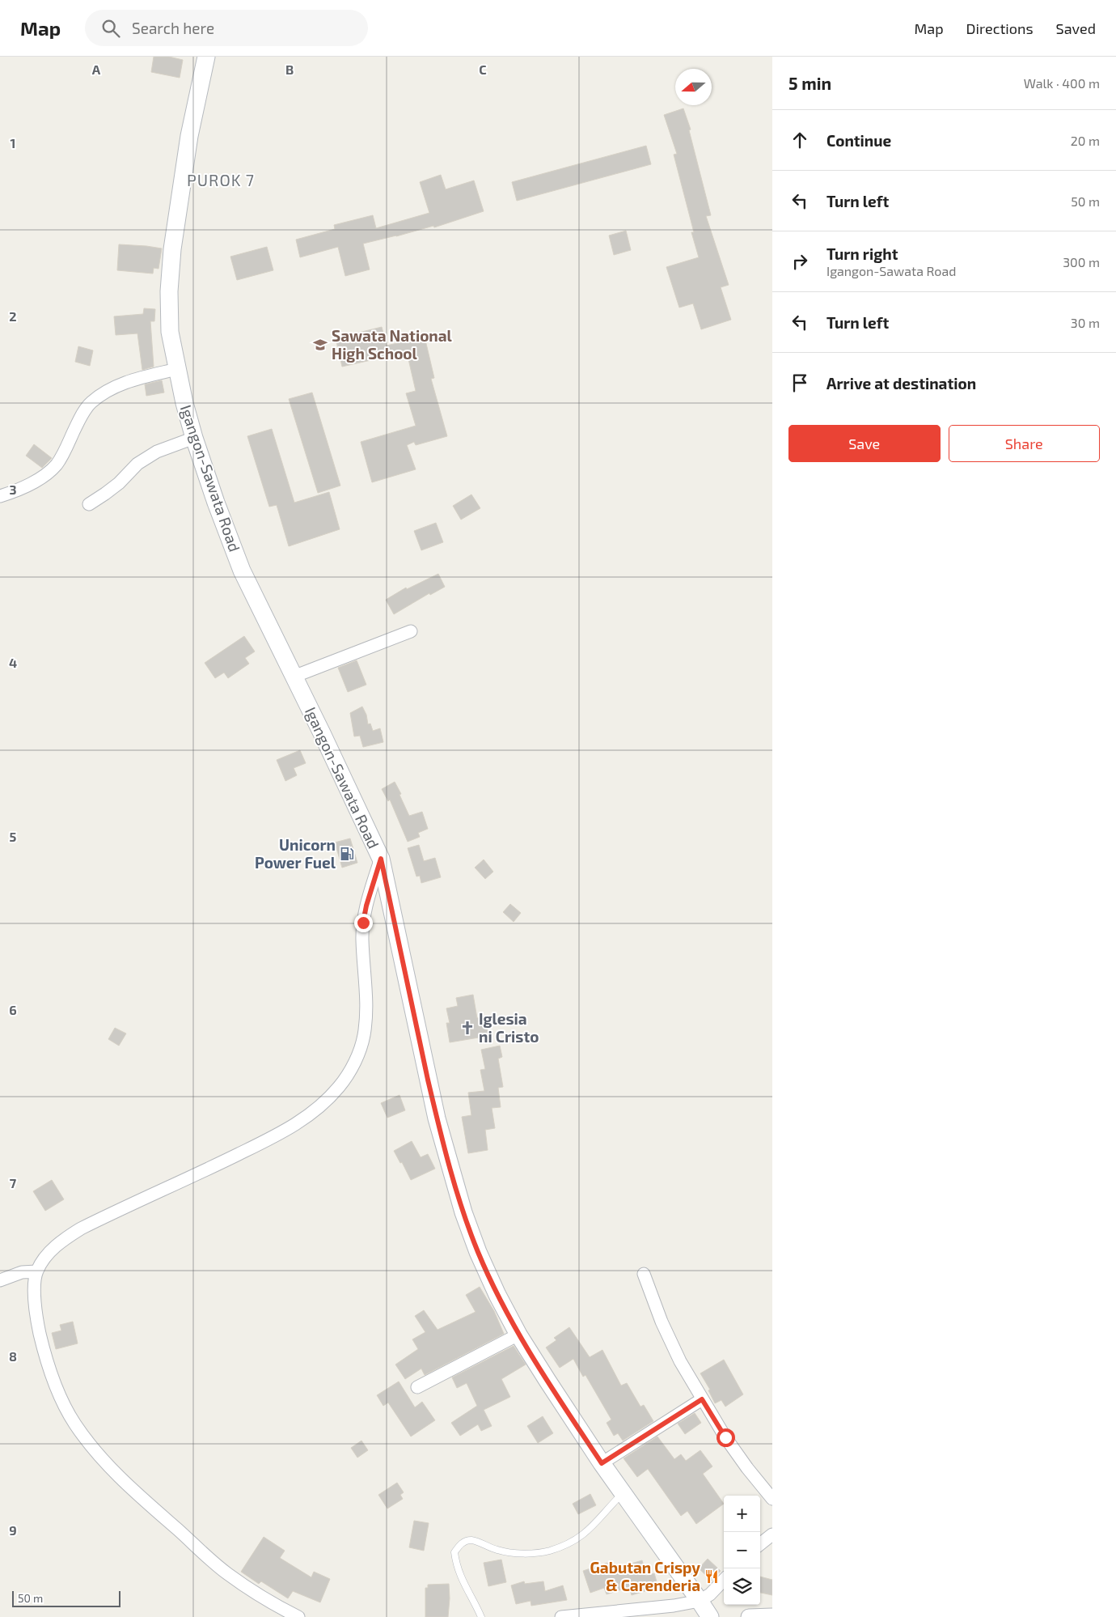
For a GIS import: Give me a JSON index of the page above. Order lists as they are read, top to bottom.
{
  "streets": {
    "main road": ["Igangon-Sawata Road"]
  },
  "districts": ["PUROK 7"],
  "places": {
    "school or university": ["Sawata National High School"],
    "fuel station": ["Unicorn Power Fuel"],
    "church": ["Iglesia ni Cristo"],
    "restaurant": ["Gabutan Crispy & Carenderia"]
  },
  "scale_bar": "50 m",
  "north": "left",
  "page": {
    "header": "Map",
    "search": "Search here",
    "nav": ["Map", "Directions", "Saved"],
    "heading": ["5 min", "Walk · 400 m"],
    "list": [
      ["Continue", "20 m"],
      ["Turn left", "50 m"],
      ["Turn right", "Igangon-Sawata Road", "300 m"],
      ["Turn left", "30 m"],
      "Arrive at destination"
    ],
    "buttons": ["Save", "Share"],
    "map_buttons": ["+", "−"],
    "scale": "50 m"
  },
  "grid": {
    "columns": ["A", "B", "C"],
    "rows": [
      "1",
      "2",
      "3",
      "4",
      "5",
      "6",
      "7",
      "8",
      "9"
    ]
  }
}
